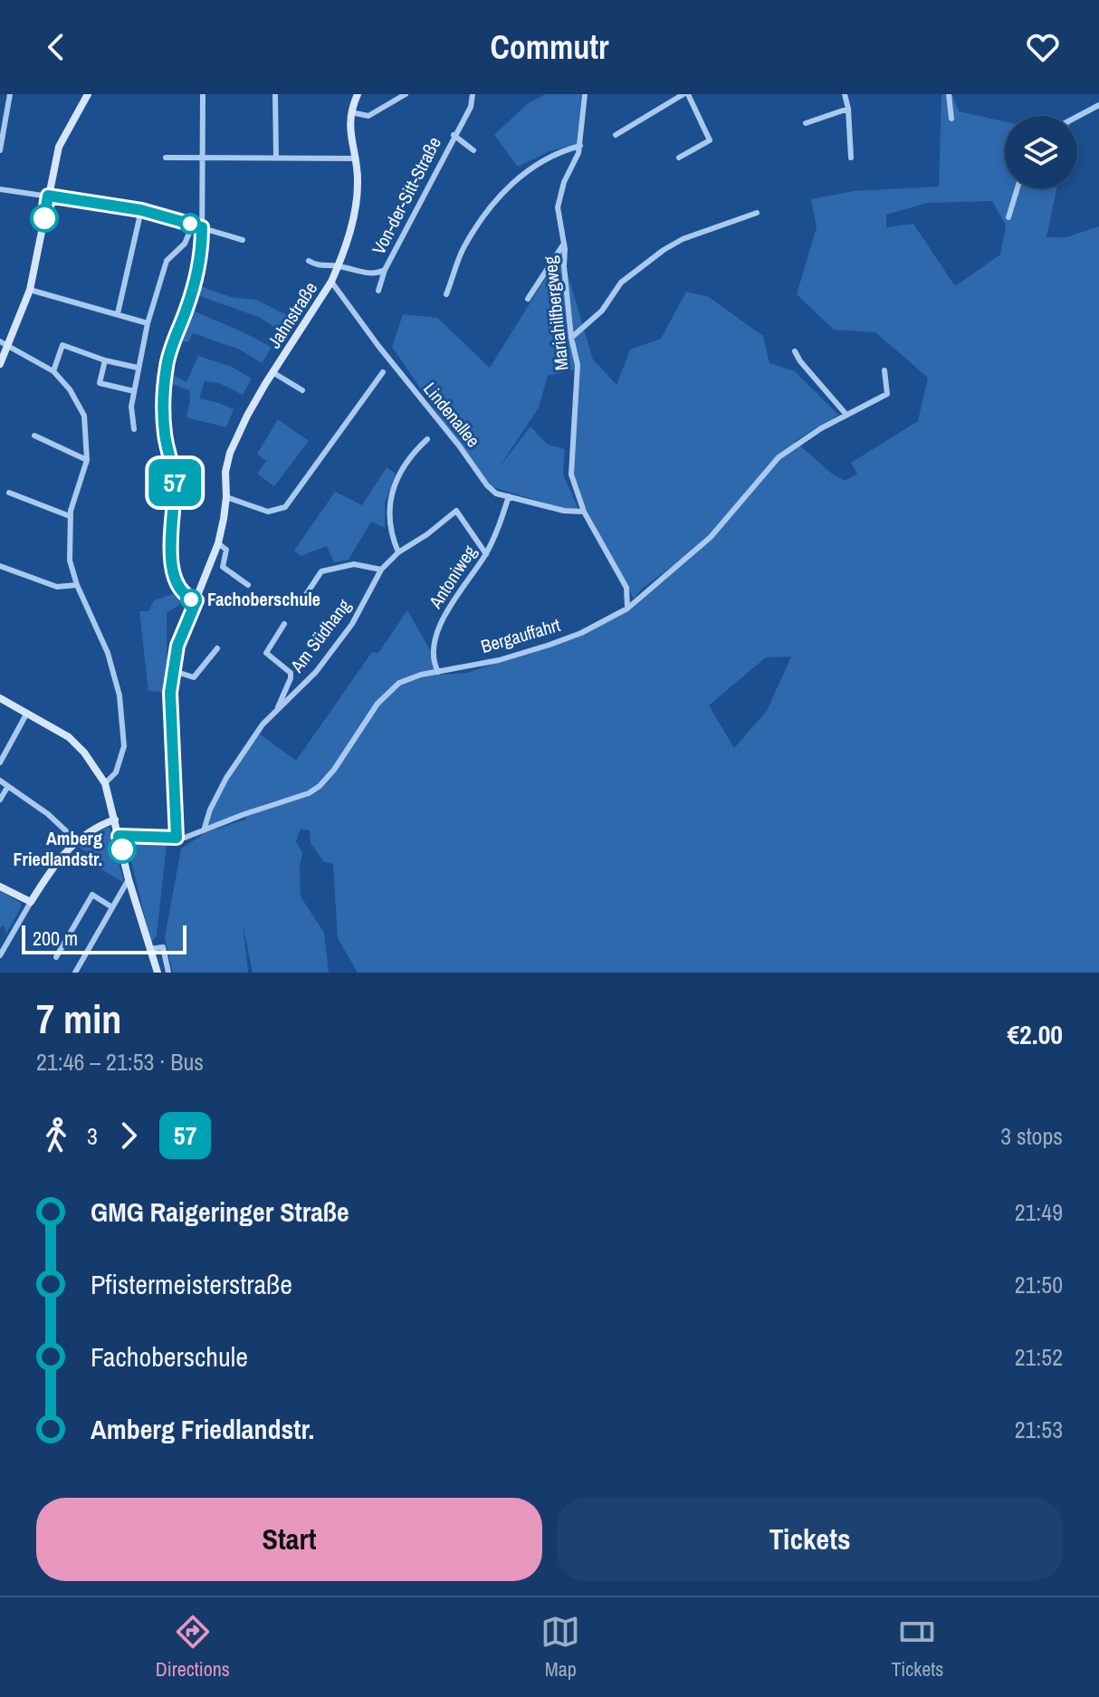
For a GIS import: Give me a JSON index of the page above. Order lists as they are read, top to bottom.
{
  "streets": {
    "street": [
      "Von-der-Sitt-Straße",
      "Mariahilfbergweg",
      "Jahnstraße",
      "Lindenallee",
      "Antoniweg",
      "Am Südhang",
      "Bergauffahrt"
    ]
  },
  "crossings": [
    ["Von-der-Sitt-Straße", "Jahnstraße"],
    ["Mariahilfbergweg", "Lindenallee"],
    ["Mariahilfbergweg", "Bergauffahrt"],
    ["Jahnstraße", "Lindenallee"],
    ["Jahnstraße", "Bergauffahrt"],
    ["Lindenallee", "Antoniweg"],
    ["Antoniweg", "Am Südhang"],
    ["Antoniweg", "Bergauffahrt"],
    ["Am Südhang", "Bergauffahrt"]
  ],
  "places": ["Fachoberschule", "Amberg Friedlandstr."],
  "lines": ["bus line 57"],
  "scale_bar": "200 m",
  "page": {
    "header": "Commutr",
    "on_map": "57",
    "scale": "200 m",
    "heading": ["7 min", "21:46 – 21:53 · Bus", "€2.00"],
    "legs": ["3", "57", "3 stops"],
    "list": [
      {
        "name": "GMG Raigeringer Straße",
        "value": "21:49"
      },
      {
        "name": "Pfistermeisterstraße",
        "value": "21:50"
      },
      {
        "name": "Fachoberschule",
        "value": "21:52"
      },
      {
        "name": "Amberg Friedlandstr.",
        "value": "21:53"
      }
    ],
    "buttons": ["Start", "Tickets"],
    "tabs": ["Directions", "Map", "Tickets"]
  }
}
